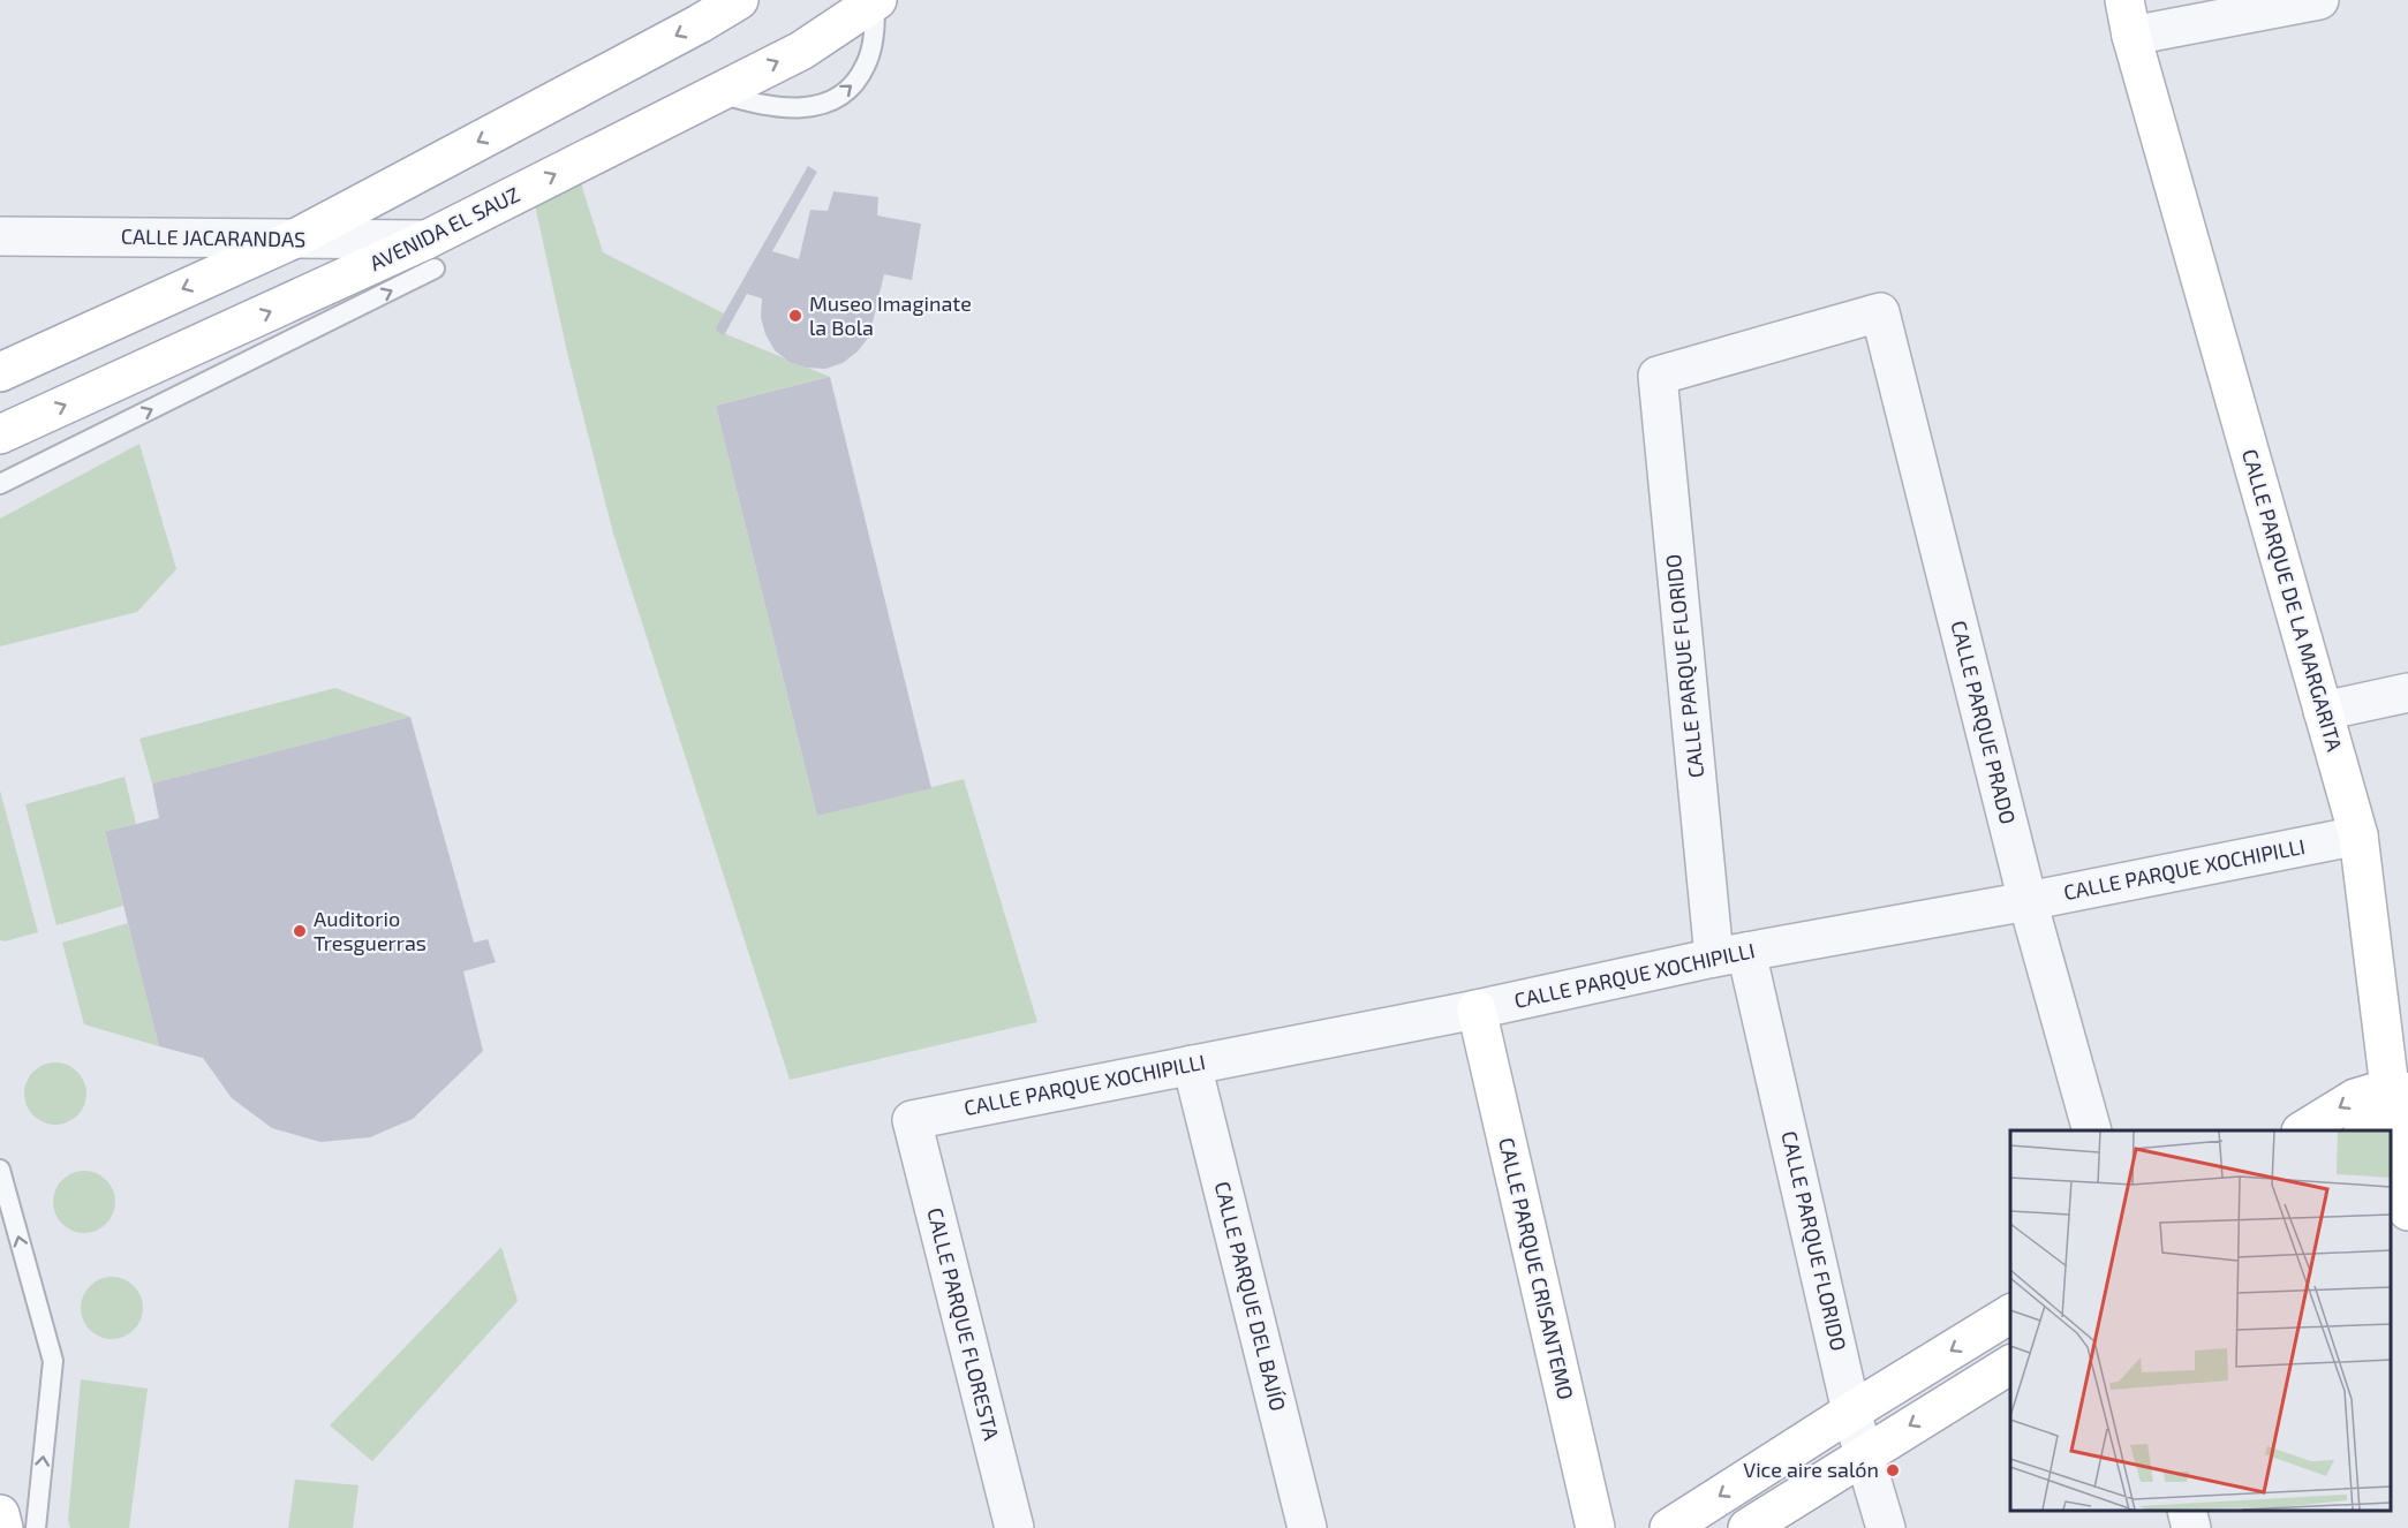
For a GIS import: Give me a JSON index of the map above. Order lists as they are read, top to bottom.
{
  "streets": {
    "main road": ["AVENIDA EL SAUZ", "CALLE PARQUE DE LA MARGARITA", "CALLE PARQUE CRISANTEMO"],
    "street": [
      "CALLE JACARANDAS",
      "CALLE PARQUE FLORIDO",
      "CALLE PARQUE PRADO",
      "CALLE PARQUE XOCHIPILLI",
      "CALLE PARQUE DEL BAJÍO",
      "CALLE PARQUE FLORESTA"
    ]
  },
  "crossings": [
    ["AVENIDA EL SAUZ", "CALLE JACARANDAS"],
    ["CALLE PARQUE DE LA MARGARITA", "CALLE PARQUE XOCHIPILLI"],
    ["CALLE PARQUE FLORIDO", "CALLE PARQUE PRADO"],
    ["CALLE PARQUE FLORIDO", "CALLE PARQUE XOCHIPILLI"],
    ["CALLE PARQUE PRADO", "CALLE PARQUE XOCHIPILLI"],
    ["CALLE PARQUE XOCHIPILLI", "CALLE PARQUE CRISANTEMO"],
    ["CALLE PARQUE XOCHIPILLI", "CALLE PARQUE DEL BAJÍO"],
    ["CALLE PARQUE XOCHIPILLI", "CALLE PARQUE FLORESTA"]
  ],
  "places": ["Museo Imaginate la Bola", "Auditorio Tresguerras", "Vice aire salón"]
}
